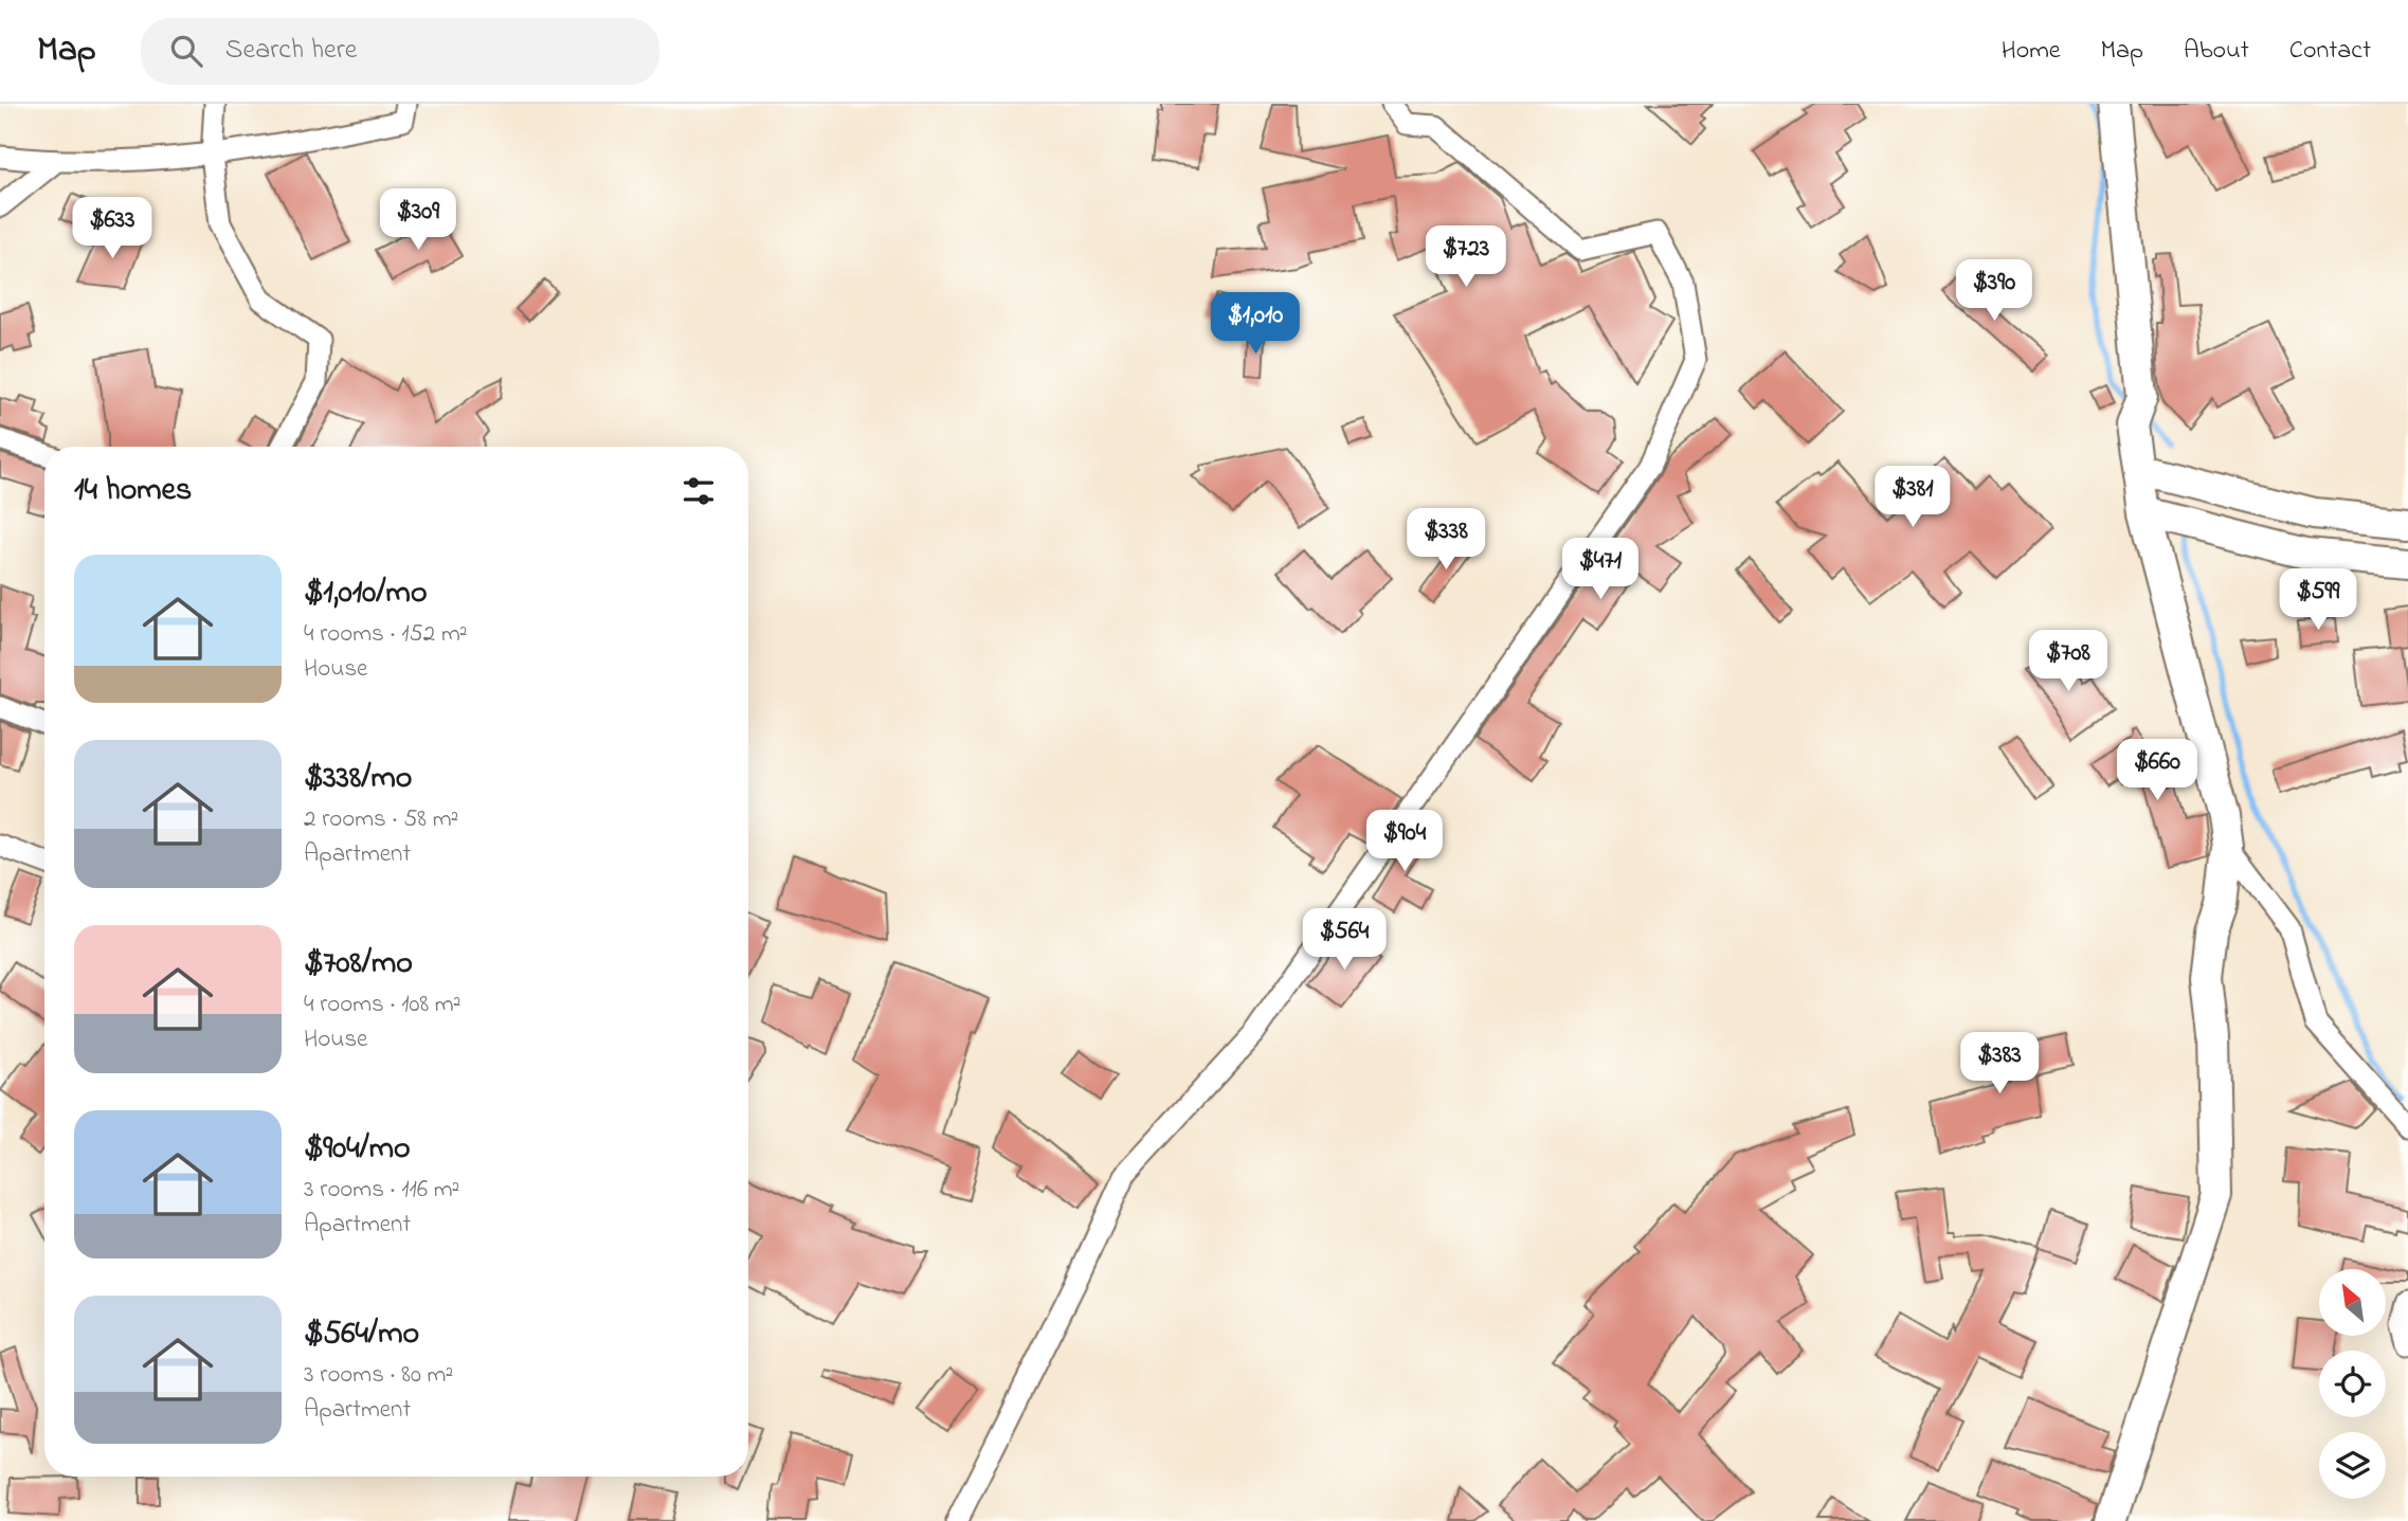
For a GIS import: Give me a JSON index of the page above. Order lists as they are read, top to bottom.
{
  "north": "top left",
  "page": {
    "header": "Map",
    "search": "Search here",
    "nav": [
      "Home",
      "Map",
      "About",
      "Contact"
    ],
    "price": [
      "$309",
      "$633",
      "$723",
      "$390",
      "$1,010",
      "$381",
      "$338",
      "$471",
      "$599",
      "$708",
      "$660",
      "$904",
      "$564",
      "$383"
    ],
    "heading": "14 homes",
    "list": [
      {
        "name": "$1,010/mo",
        "note": "4 rooms · 152 m² · House"
      },
      {
        "name": "$338/mo",
        "note": "2 rooms · 58 m² · Apartment"
      },
      {
        "name": "$708/mo",
        "note": "4 rooms · 108 m² · House"
      },
      {
        "name": "$904/mo",
        "note": "3 rooms · 116 m² · Apartment"
      },
      {
        "name": "$564/mo",
        "note": "3 rooms · 80 m² · Apartment"
      }
    ]
  }
}
